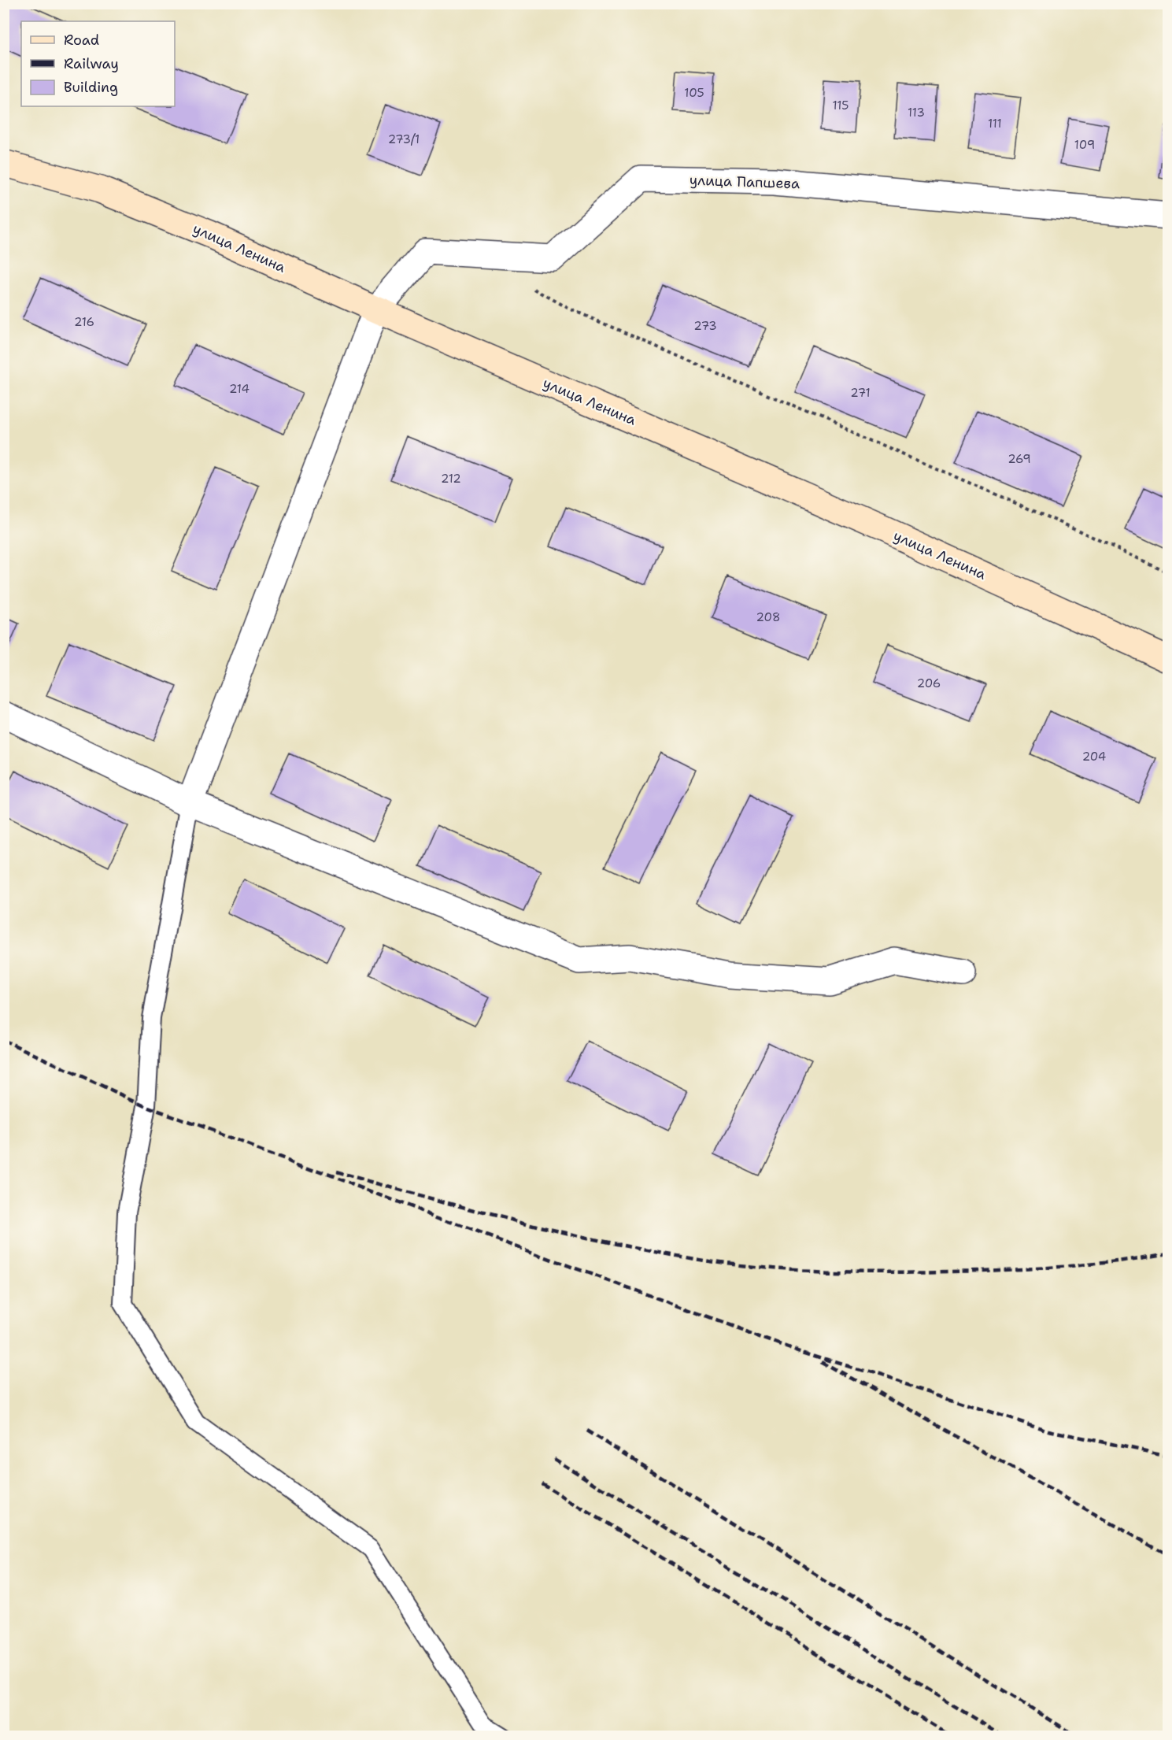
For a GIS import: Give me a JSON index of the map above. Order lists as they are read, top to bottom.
{
  "streets": {
    "main road": ["улица Ленина"],
    "street": ["улица Папшева"]
  },
  "crossings": [
    ["улица Папшева", "улица Ленина"]
  ],
  "house_numbers": [
    "105",
    "115",
    "113",
    "111",
    "273/1",
    "109",
    "216",
    "273",
    "214",
    "271",
    "269",
    "212",
    "208",
    "206",
    "204"
  ],
  "legend": ["Road", "Railway", "Building"]
}
